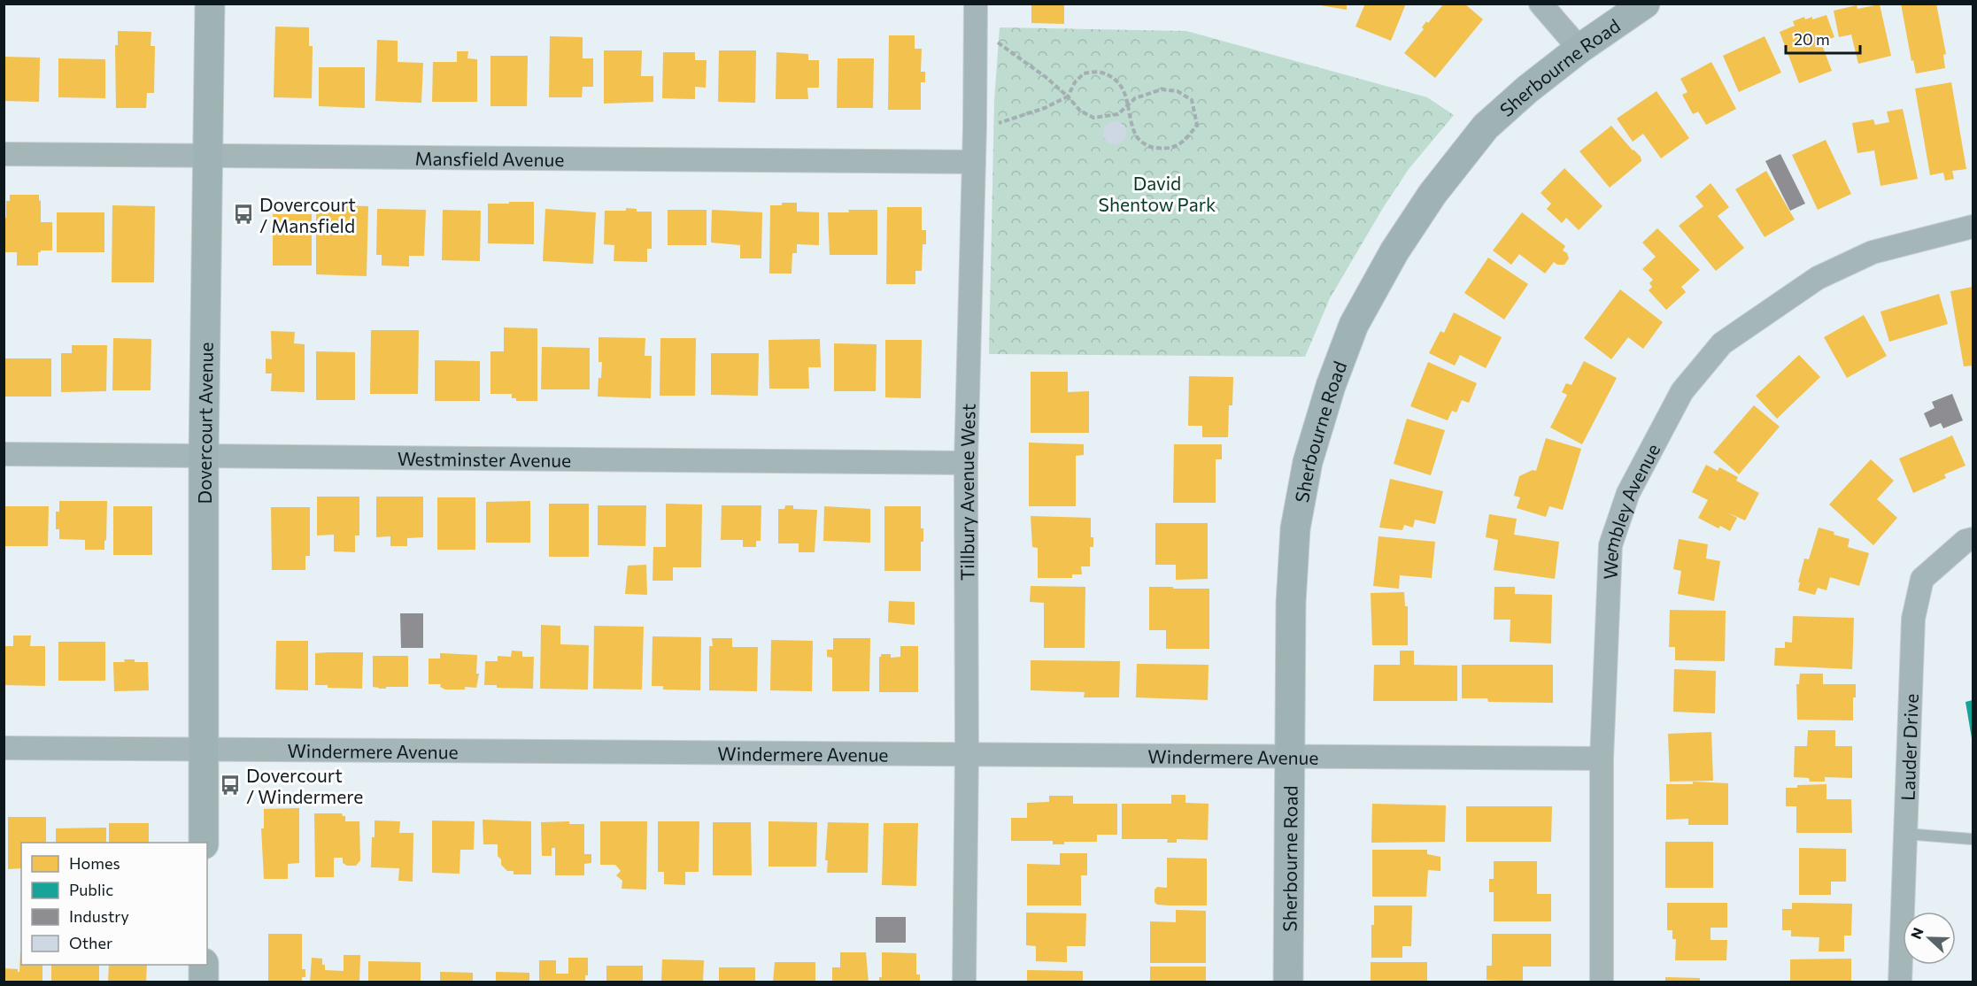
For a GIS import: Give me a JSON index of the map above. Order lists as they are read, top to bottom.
{
  "streets": {
    "street": [
      "Sherbourne Road",
      "Mansfield Avenue",
      "Dovercourt Avenue",
      "Westminster Avenue",
      "Tillbury Avenue West",
      "Wembley Avenue",
      "Lauder Drive",
      "Windermere Avenue"
    ]
  },
  "crossings": [
    ["Sherbourne Road", "Windermere Avenue"],
    ["Mansfield Avenue", "Dovercourt Avenue"],
    ["Mansfield Avenue", "Tillbury Avenue West"],
    ["Dovercourt Avenue", "Westminster Avenue"],
    ["Dovercourt Avenue", "Windermere Avenue"],
    ["Westminster Avenue", "Tillbury Avenue West"],
    ["Tillbury Avenue West", "Windermere Avenue"],
    ["Wembley Avenue", "Windermere Avenue"]
  ],
  "parks": ["David Shentow Park"],
  "places": {
    "bus stop": ["Dovercourt / Mansfield", "Dovercourt / Windermere"]
  },
  "legend": [
    "Homes",
    "Public",
    "Industry",
    "Other"
  ],
  "scale_bar": "20 m",
  "north": "left"
}
